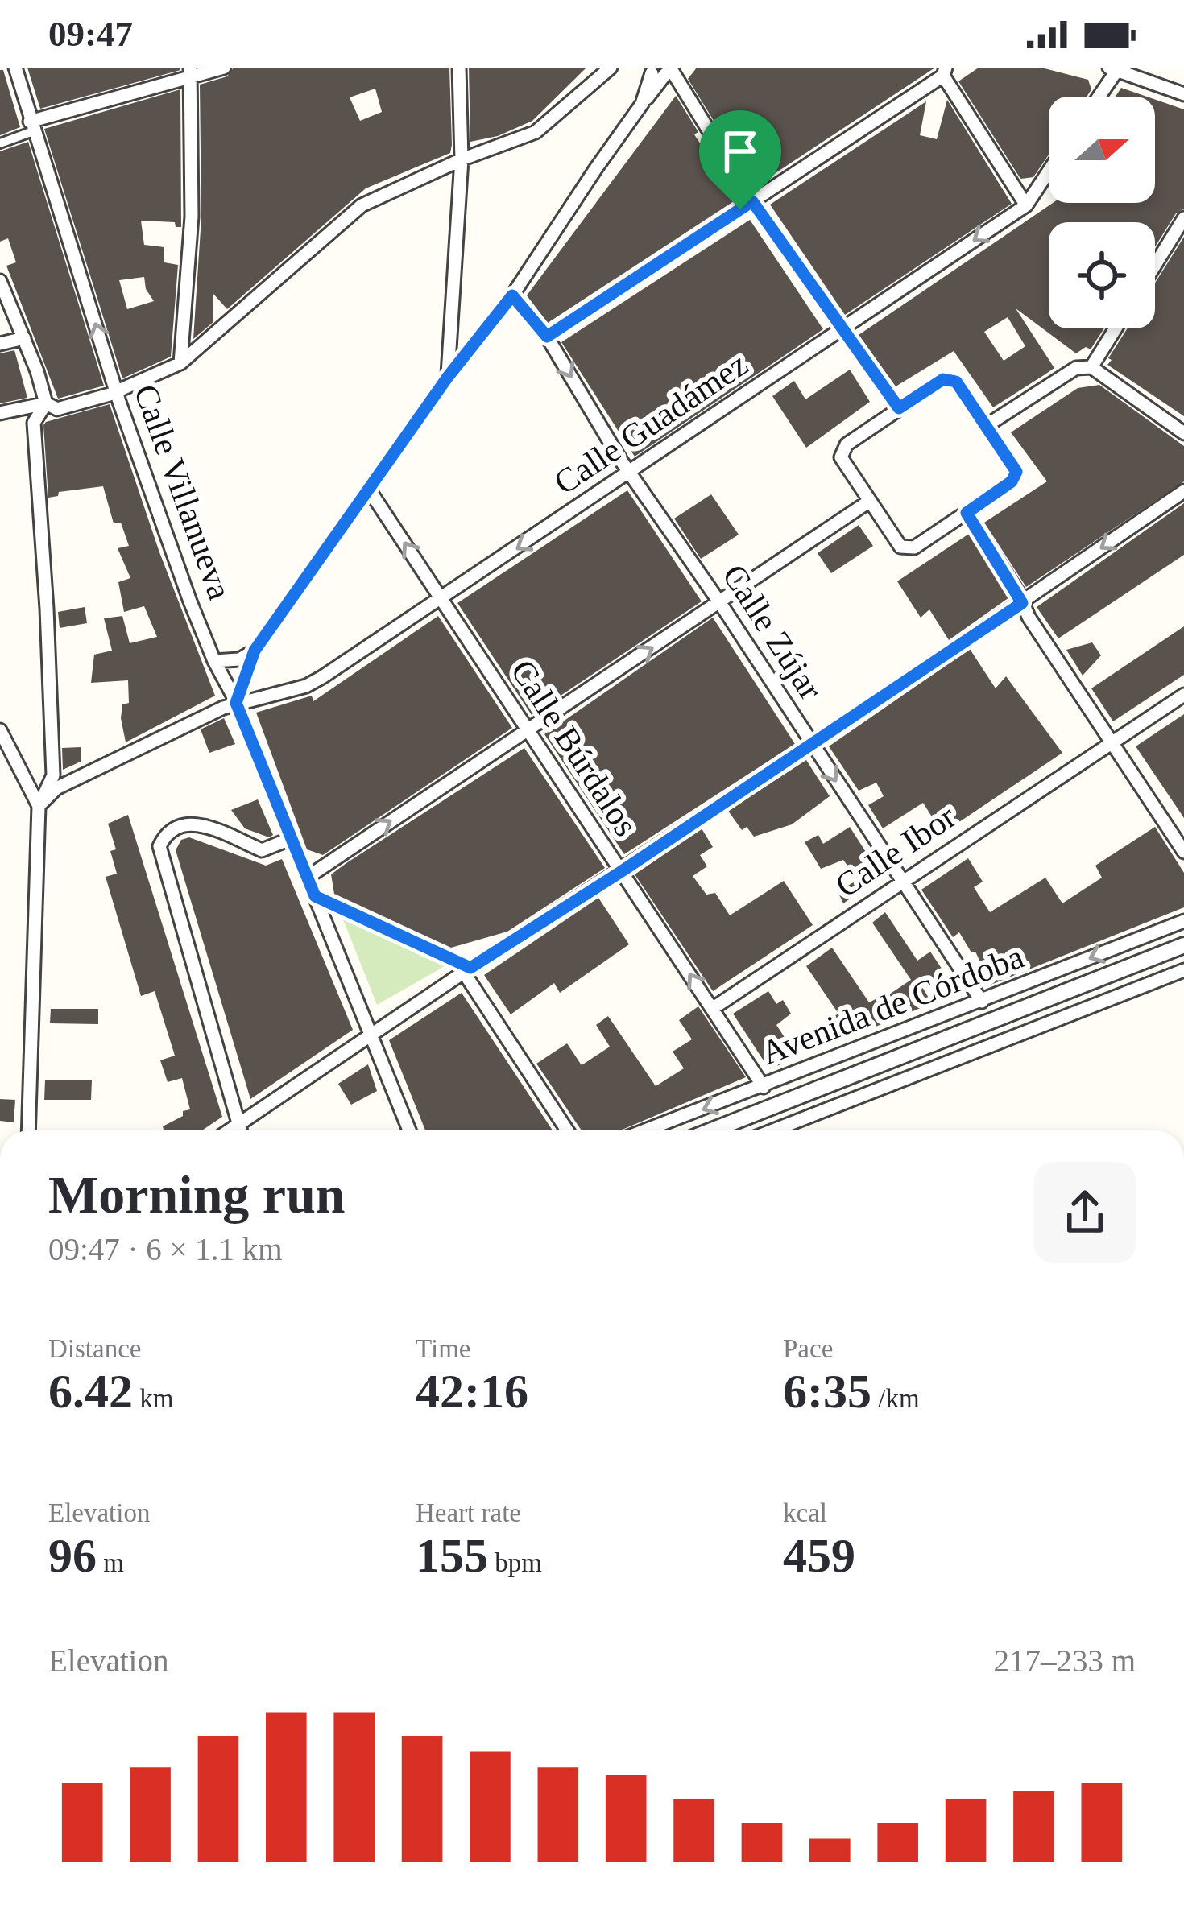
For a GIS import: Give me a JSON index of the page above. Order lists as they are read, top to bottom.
{
  "streets": {
    "street": [
      "Calle Guadámez",
      "Calle Villanueva",
      "Calle Zújar",
      "Calle Búrdalos",
      "Calle Ibor",
      "Avenida de Córdoba"
    ]
  },
  "crossings": [
    ["Calle Guadámez", "Calle Villanueva"],
    ["Calle Guadámez", "Calle Zújar"],
    ["Calle Guadámez", "Calle Búrdalos"],
    ["Calle Zújar", "Calle Ibor"],
    ["Calle Zújar", "Avenida de Córdoba"],
    ["Calle Búrdalos", "Calle Ibor"],
    ["Calle Búrdalos", "Avenida de Córdoba"]
  ],
  "one_way": ["Calle Guadámez", "Calle Zújar", "Calle Búrdalos"],
  "north": "right",
  "page": {
    "status": "09:47",
    "heading": ["Morning run", "09:47 · 6 × 1.1 km"],
    "stats": [
      ["Distance", "6.42 km"],
      ["Time", "42:16"],
      ["Pace", "6:35 /km"],
      ["Elevation", "96 m"],
      ["Heart rate", "155 bpm"],
      ["kcal", "459"]
    ],
    "chart": ["Elevation", "217–233 m"]
  }
}
